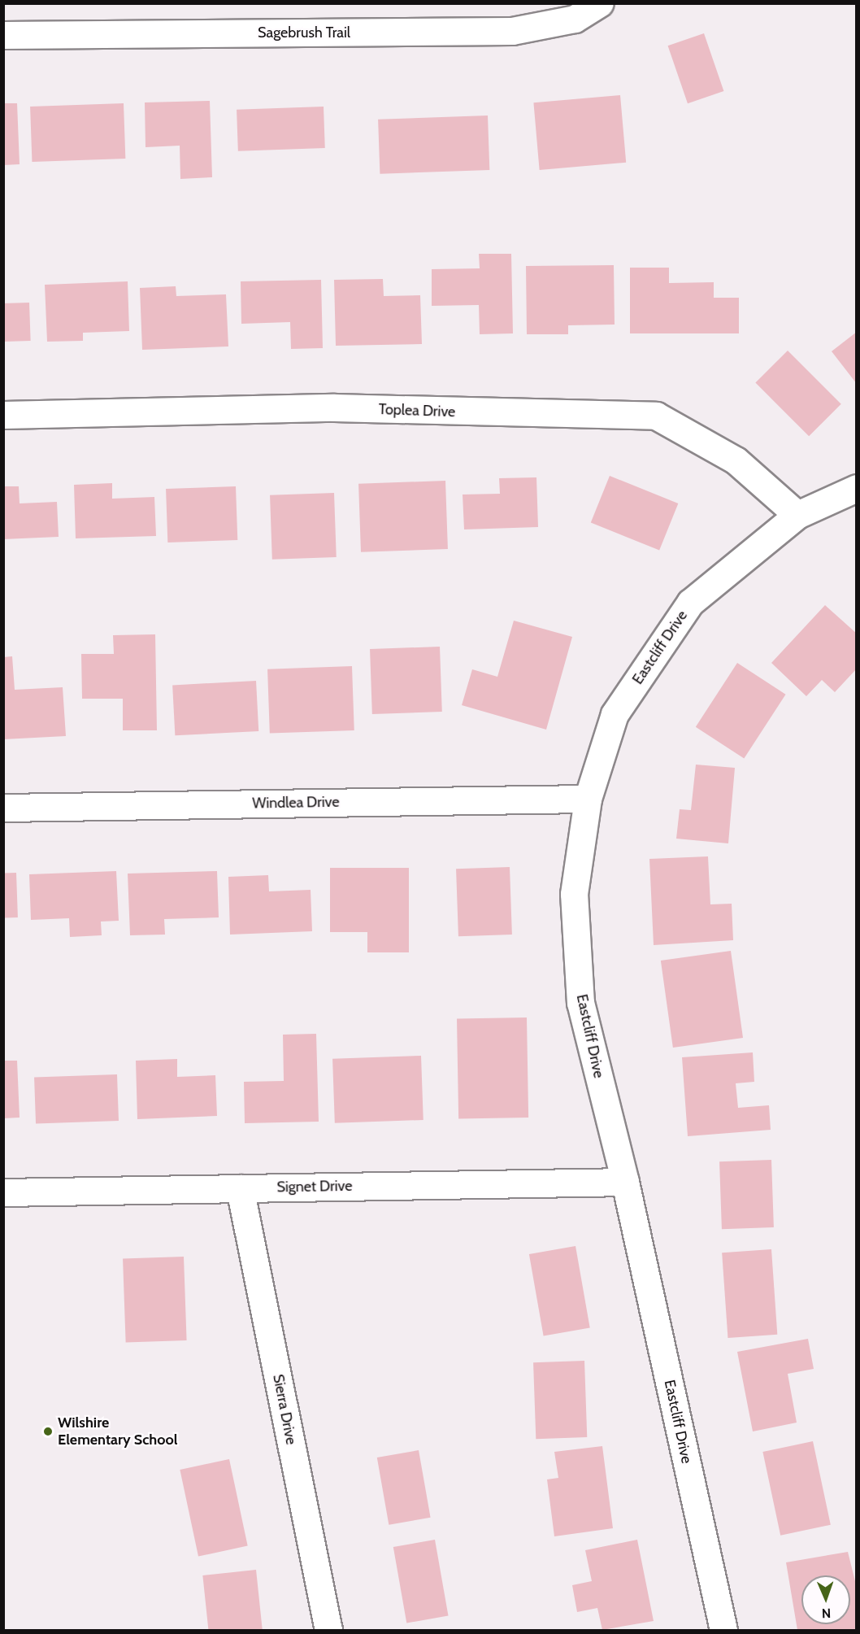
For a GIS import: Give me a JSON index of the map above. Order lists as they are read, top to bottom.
{
  "streets": {
    "street": [
      "Sagebrush Trail",
      "Toplea Drive",
      "Eastcliff Drive",
      "Windlea Drive",
      "Signet Drive",
      "Sierra Drive"
    ]
  },
  "crossings": [
    ["Toplea Drive", "Eastcliff Drive"],
    ["Eastcliff Drive", "Windlea Drive"],
    ["Eastcliff Drive", "Signet Drive"],
    ["Signet Drive", "Sierra Drive"]
  ],
  "places": ["Wilshire Elementary School"],
  "north": "bottom"
}
